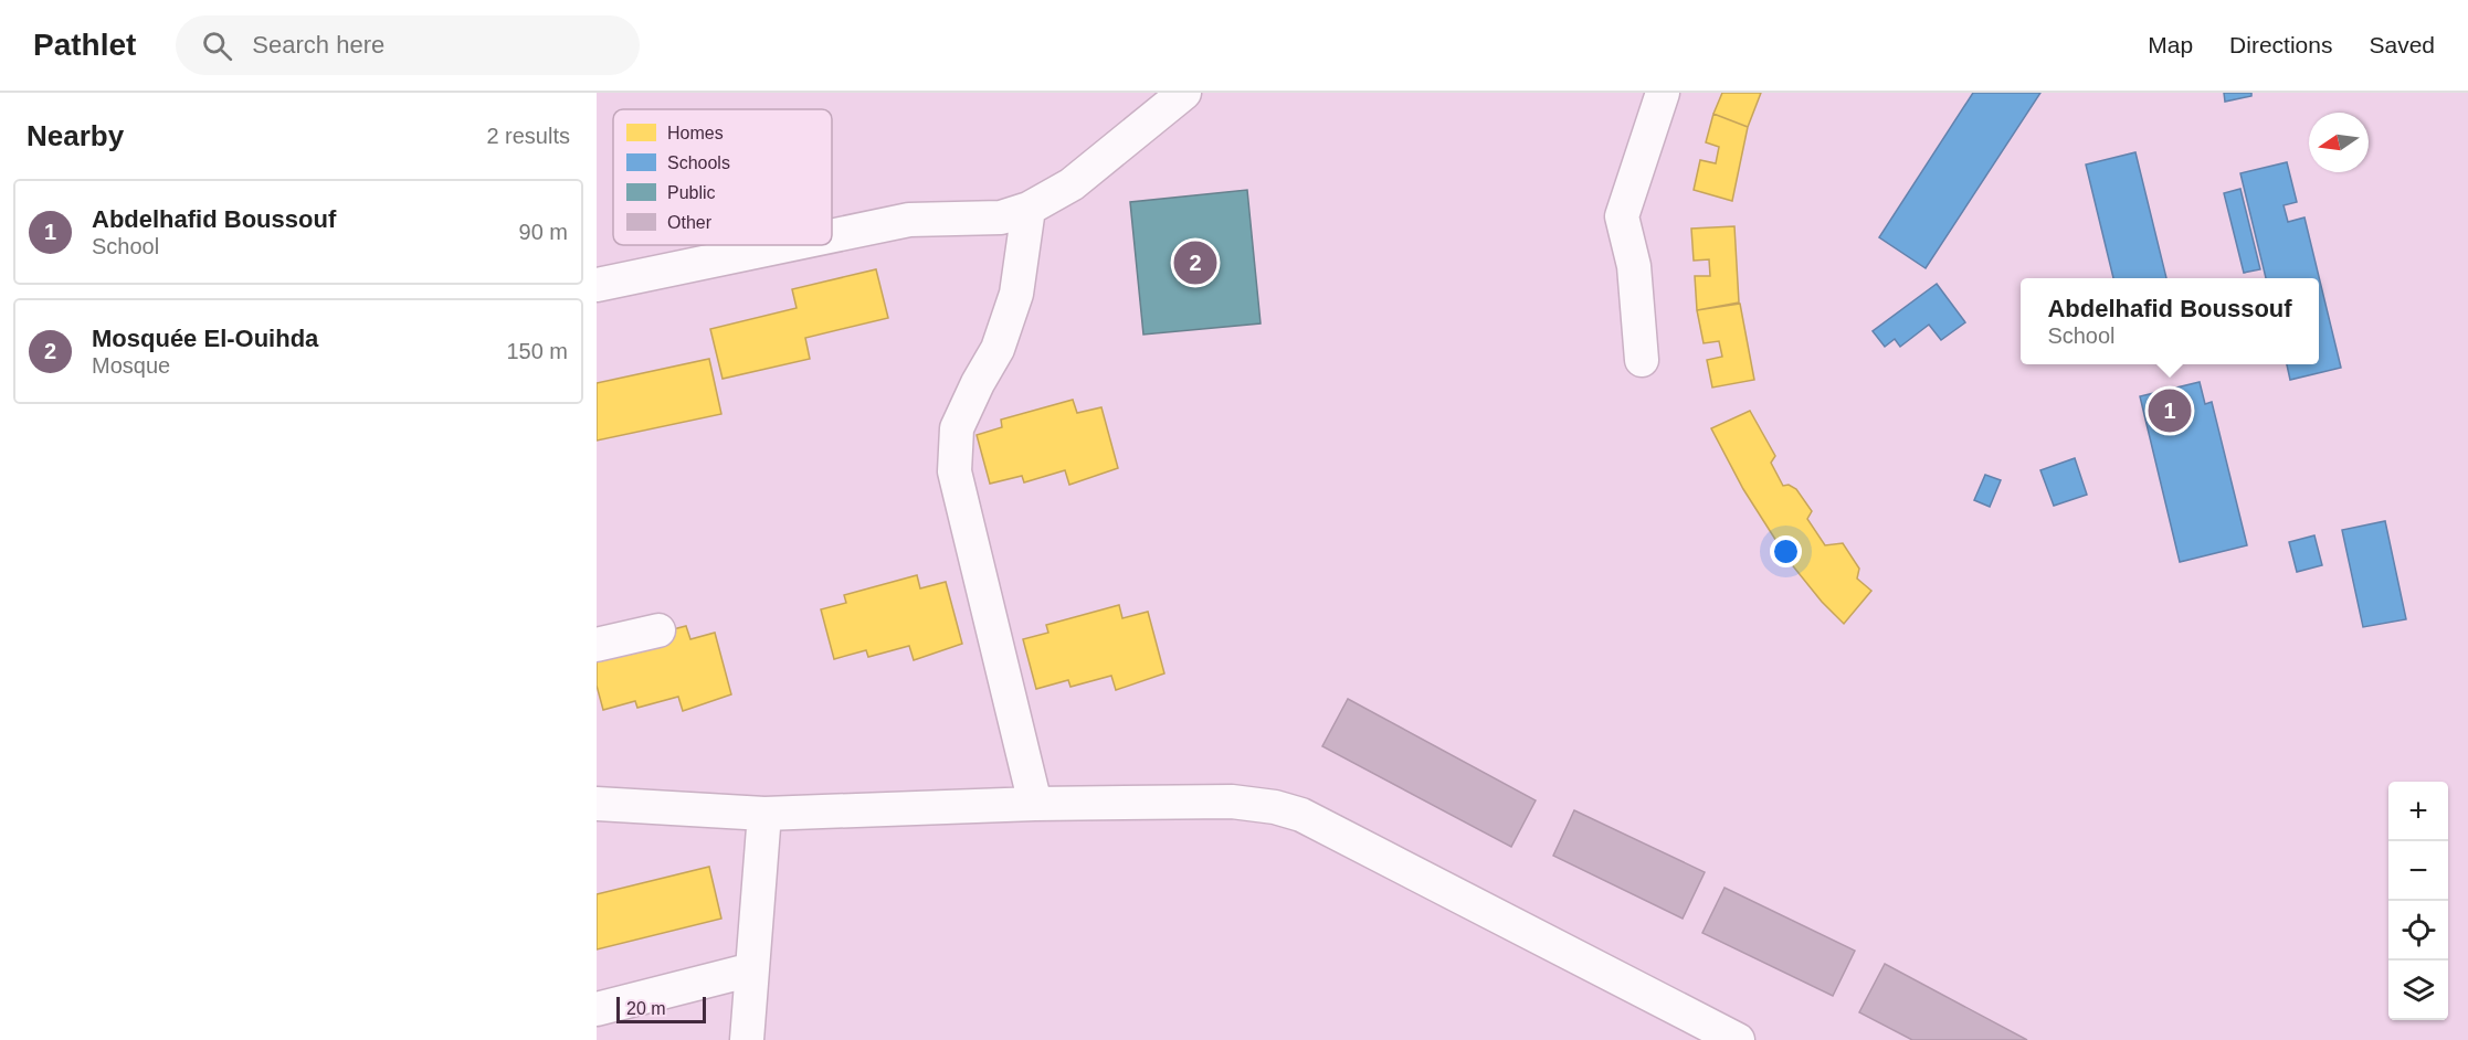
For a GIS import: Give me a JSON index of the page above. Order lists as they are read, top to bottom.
{
  "legend": [
    "Homes",
    "Schools",
    "Public",
    "Other"
  ],
  "scale_bar": "20 m",
  "north": "left",
  "page": {
    "header": "Pathlet",
    "search": "Search here",
    "nav": ["Map", "Directions", "Saved"],
    "heading": ["Nearby", "2 results"],
    "list": [
      {
        "mark": "1",
        "name": "Abdelhafid Boussouf",
        "note": "School",
        "value": "90 m"
      },
      {
        "mark": "2",
        "name": "Mosquée El-Ouihda",
        "note": "Mosque",
        "value": "150 m"
      }
    ],
    "pins": ["2", "1"],
    "popup": ["Abdelhafid Boussouf", "School"],
    "map_buttons": ["+", "−"],
    "scale": "20 m"
  }
}
